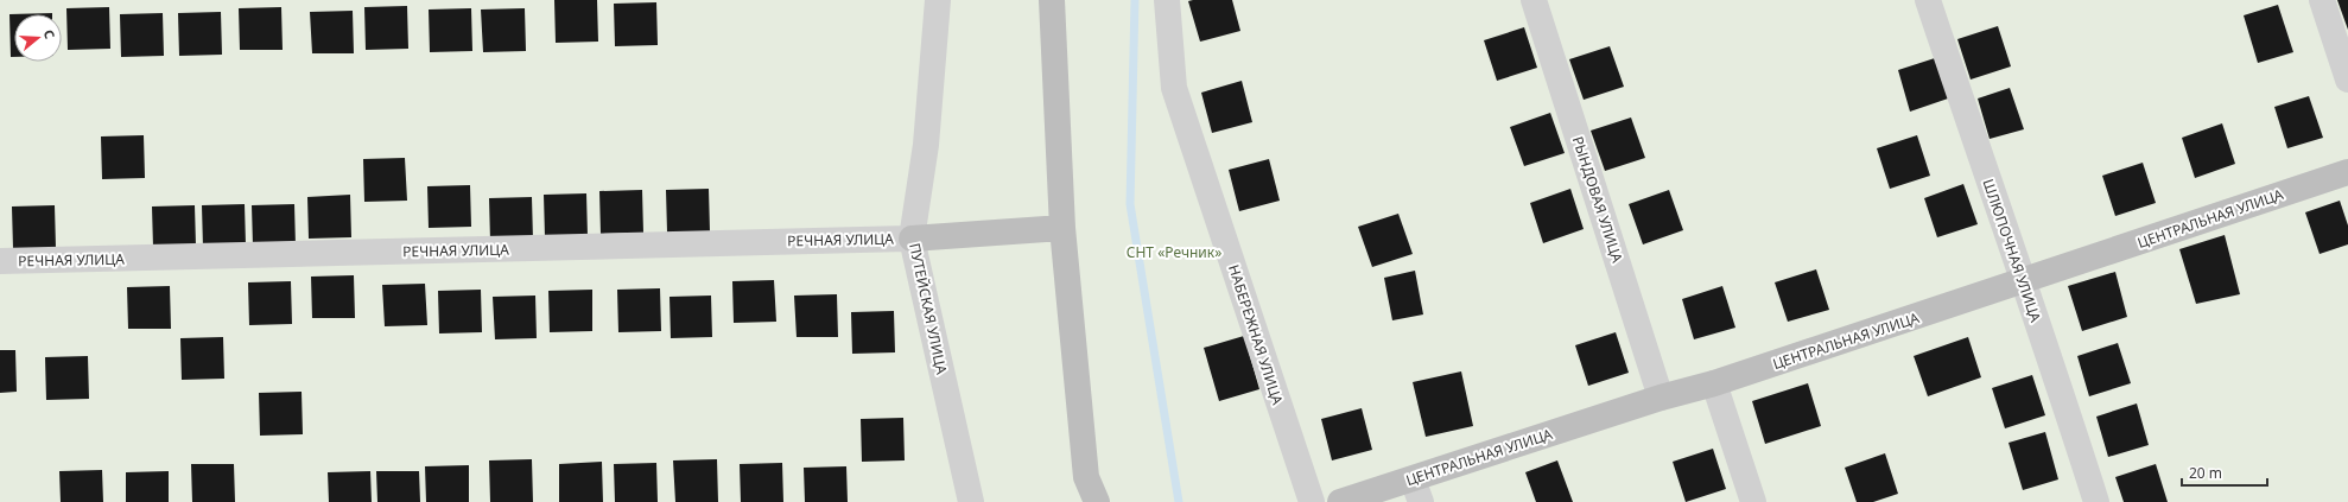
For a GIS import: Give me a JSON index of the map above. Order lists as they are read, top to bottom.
{
  "streets": {
    "street": [
      "РЫНДОВАЯ УЛИЦА",
      "ЦЕНТРАЛЬНАЯ УЛИЦА",
      "РЕЧНАЯ УЛИЦА",
      "ШЛЮПОЧНАЯ УЛИЦА",
      "ПУТЕЙСКАЯ УЛИЦА",
      "НАБЕРЕЖНАЯ УЛИЦА"
    ]
  },
  "crossings": [
    ["РЫНДОВАЯ УЛИЦА", "ЦЕНТРАЛЬНАЯ УЛИЦА"],
    ["ЦЕНТРАЛЬНАЯ УЛИЦА", "ШЛЮПОЧНАЯ УЛИЦА"],
    ["РЕЧНАЯ УЛИЦА", "ПУТЕЙСКАЯ УЛИЦА"]
  ],
  "parks": ["СНТ «Речник»"],
  "scale_bar": "20 m",
  "north": "right"
}
